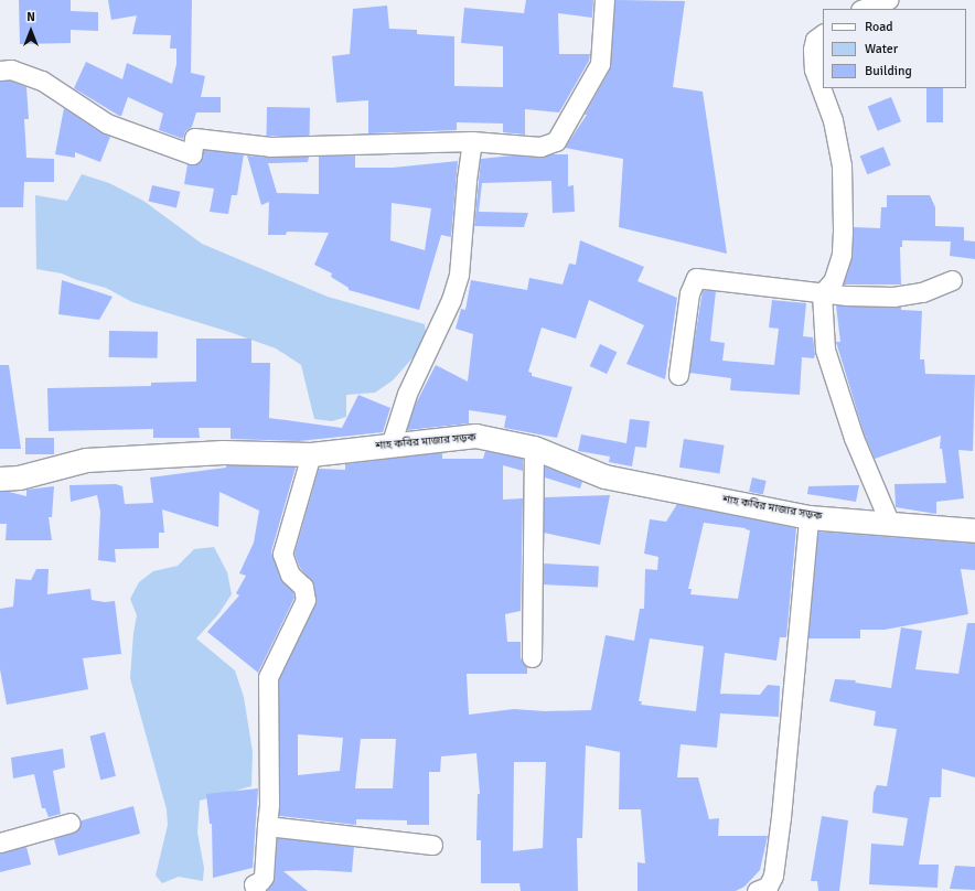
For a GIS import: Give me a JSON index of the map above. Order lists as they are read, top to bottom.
{
  "streets": {
    "street": ["শাহ কবির মাজার সড়ক"]
  },
  "legend": ["Road", "Water", "Building"],
  "north": "top"
}
